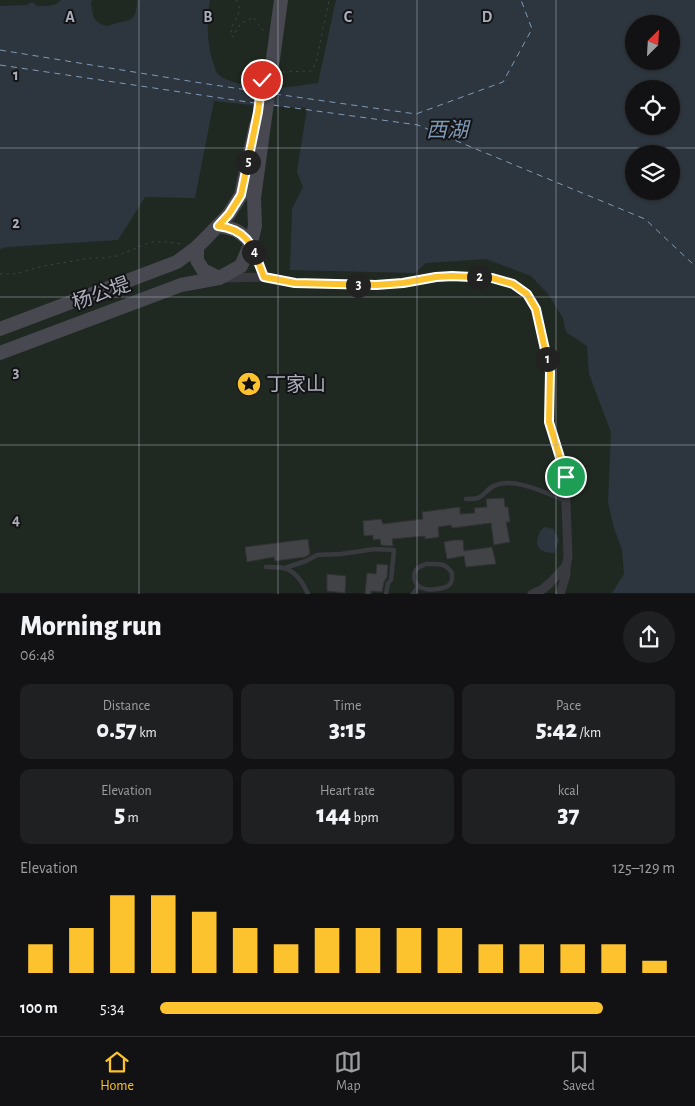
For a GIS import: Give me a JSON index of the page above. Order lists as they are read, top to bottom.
{
  "streets": {
    "main road": ["杨公堤"]
  },
  "water": ["西湖"],
  "places": {
    "place": ["丁家山"]
  },
  "north": "top right",
  "page": {
    "pins": [
      "5",
      "4",
      "2",
      "3",
      "1"
    ],
    "heading": ["Morning run", "06:48"],
    "stats": [
      ["Distance", "0.57 km"],
      ["Time", "3:15"],
      ["Pace", "5:42 /km"],
      ["Elevation", "5 m"],
      ["Heart rate", "144 bpm"],
      ["kcal", "37"]
    ],
    "chart": ["Elevation", "125–129 m"],
    "list": [
      {
        "name": "100 m",
        "note": "5:34"
      }
    ],
    "tabs": ["Home", "Map", "Saved"]
  },
  "grid": {
    "columns": [
      "A",
      "B",
      "C",
      "D"
    ],
    "rows": [
      "1",
      "2",
      "3",
      "4"
    ]
  }
}
